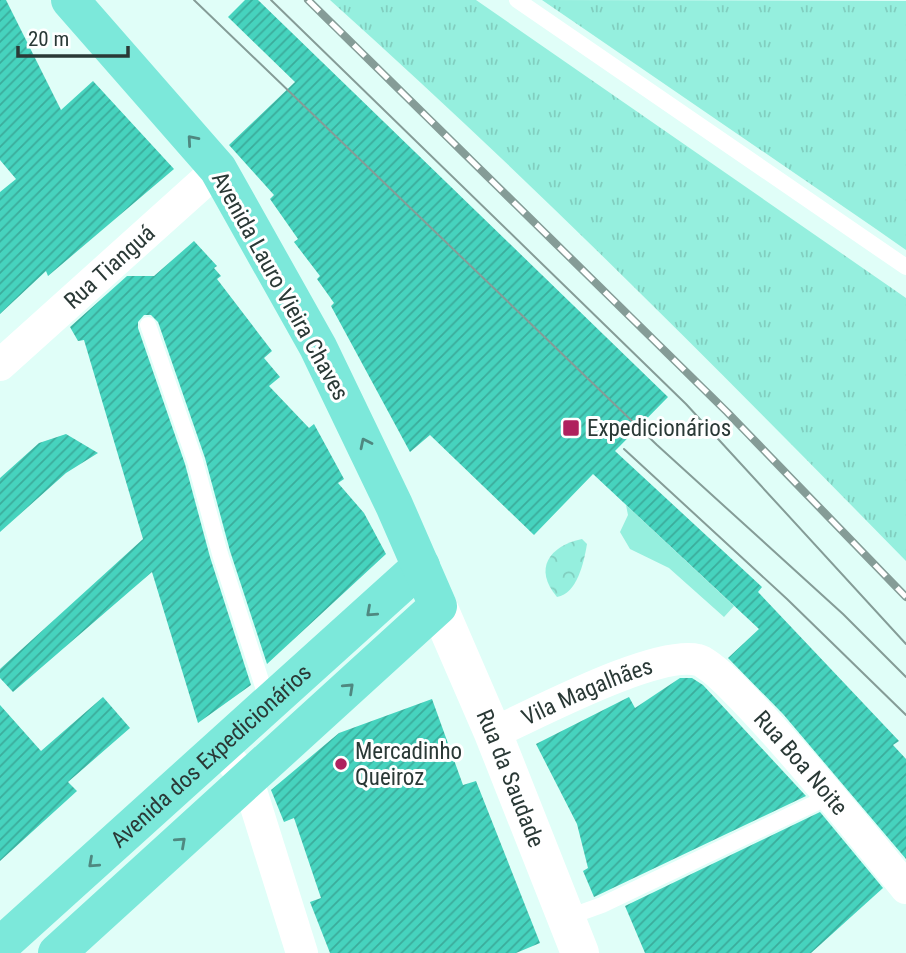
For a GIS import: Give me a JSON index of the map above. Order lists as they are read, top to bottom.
{
  "streets": {
    "main road": ["Avenida Lauro Vieira Chaves", "Avenida dos Expedicionários", "Rua da Saudade"],
    "street": ["Rua Tianguá", "Vila Magalhães", "Rua Boa Noite"]
  },
  "crossings": [
    ["Rua Tianguá", "Avenida Lauro Vieira Chaves"],
    ["Avenida Lauro Vieira Chaves", "Avenida dos Expedicionários"],
    ["Avenida Lauro Vieira Chaves", "Rua da Saudade"],
    ["Vila Magalhães", "Rua Boa Noite"],
    ["Vila Magalhães", "Rua da Saudade"],
    ["Avenida dos Expedicionários", "Rua da Saudade"]
  ],
  "one_way": ["Avenida Lauro Vieira Chaves"],
  "places": {
    "transit": ["Expedicionários"],
    "other": ["Mercadinho Queiroz"]
  },
  "scale_bar": "20 m"
}
